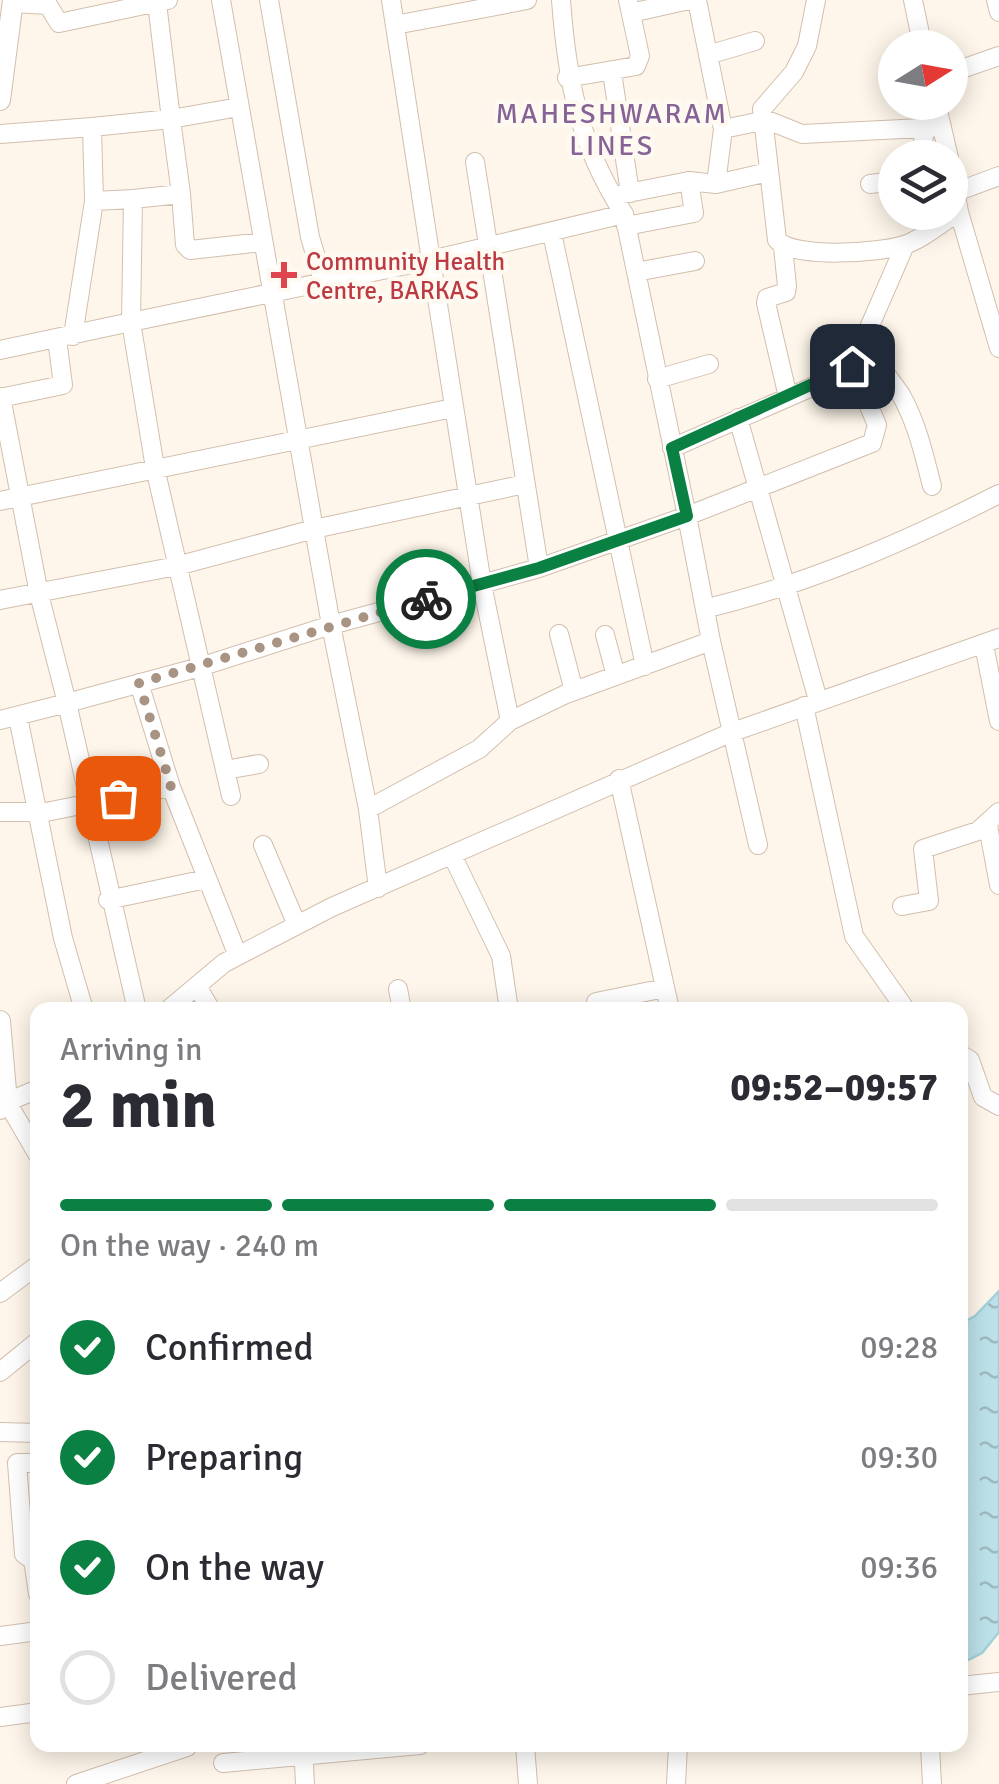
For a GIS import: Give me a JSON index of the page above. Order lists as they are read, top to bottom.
{
  "districts": ["MAHESHWARAM LINES"],
  "places": {
    "health": ["Community Health Centre, BARKAS"]
  },
  "north": "right",
  "page": {
    "heading": ["2 min", "Arriving in", "09:52–09:57"],
    "bar": "On the way · 240 m",
    "list": [
      ["Confirmed", "09:28"],
      ["Preparing", "09:30"],
      ["On the way", "09:36"],
      "Delivered"
    ]
  }
}
